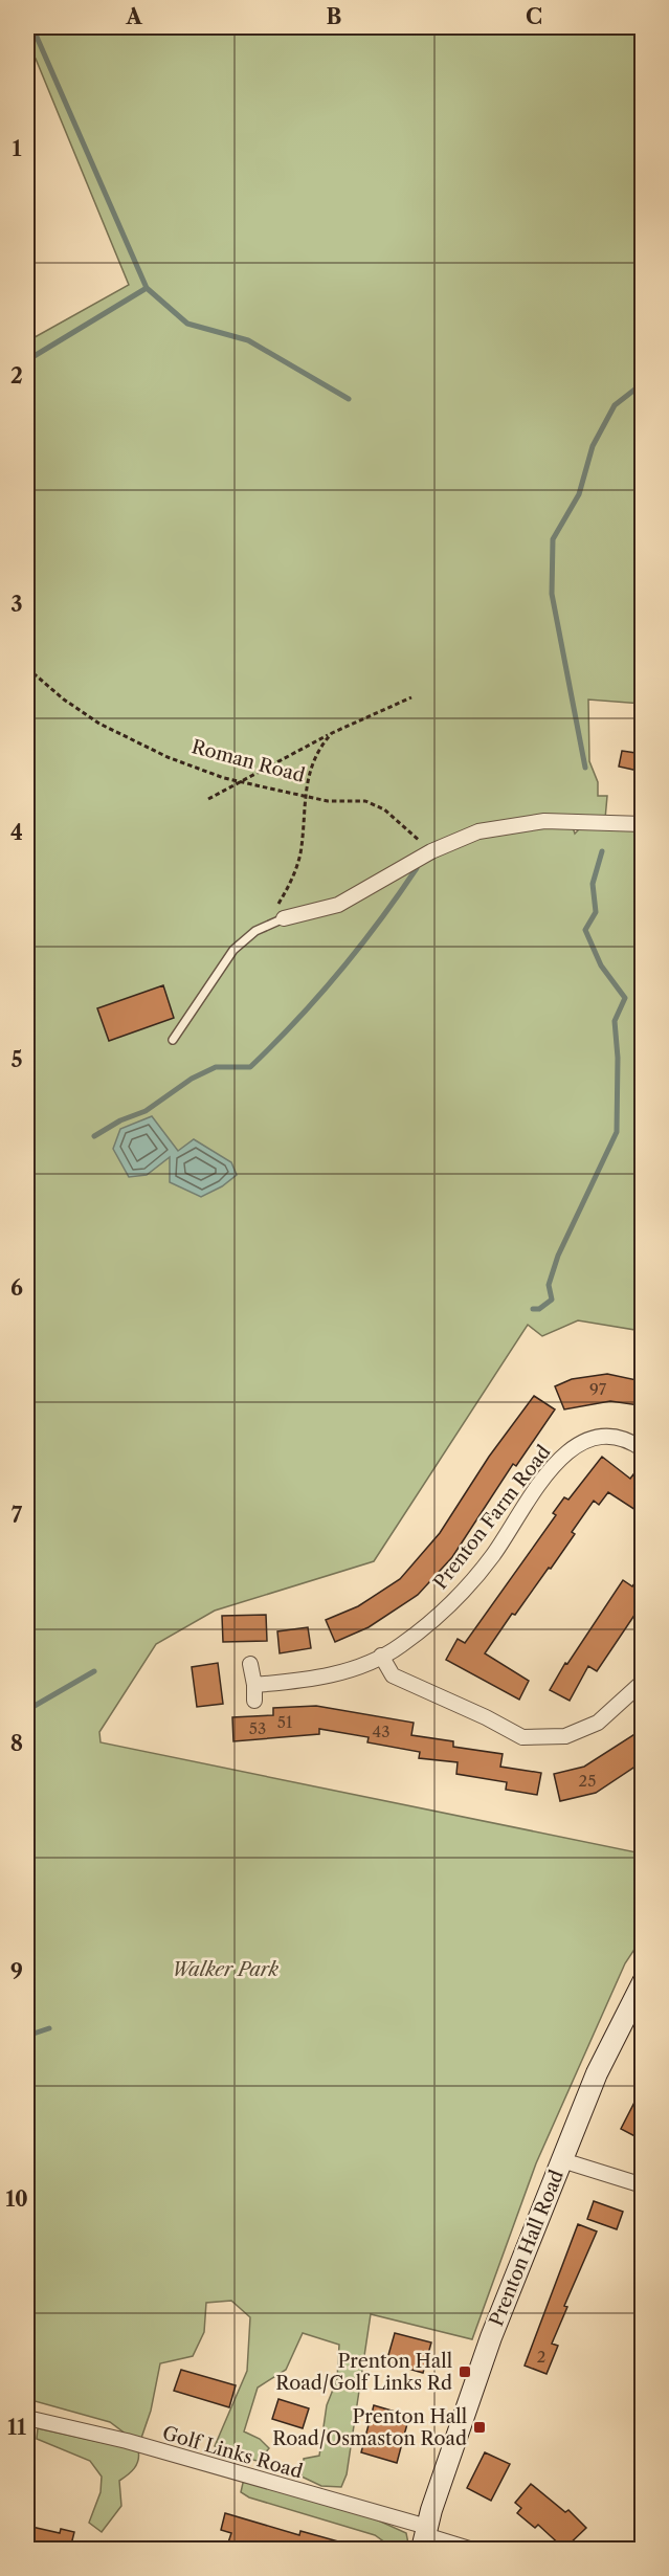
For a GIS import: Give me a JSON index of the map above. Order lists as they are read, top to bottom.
{
  "streets": {
    "street": ["Prenton Farm Road", "Prenton Hall Road", "Golf Links Road"],
    "path": ["Roman Road"]
  },
  "crossings": [
    ["Prenton Hall Road", "Golf Links Road"]
  ],
  "parks": ["Walker Park"],
  "places": {
    "transit": ["Prenton Hall Road/Golf Links Rd", "Prenton Hall Road/Osmaston Road"]
  },
  "house_numbers": [
    "97",
    "51",
    "53",
    "43",
    "25",
    "2"
  ],
  "grid": {
    "columns": ["A", "B", "C"],
    "rows": [
      "1",
      "2",
      "3",
      "4",
      "5",
      "6",
      "7",
      "8",
      "9",
      "10",
      "11"
    ]
  }
}
